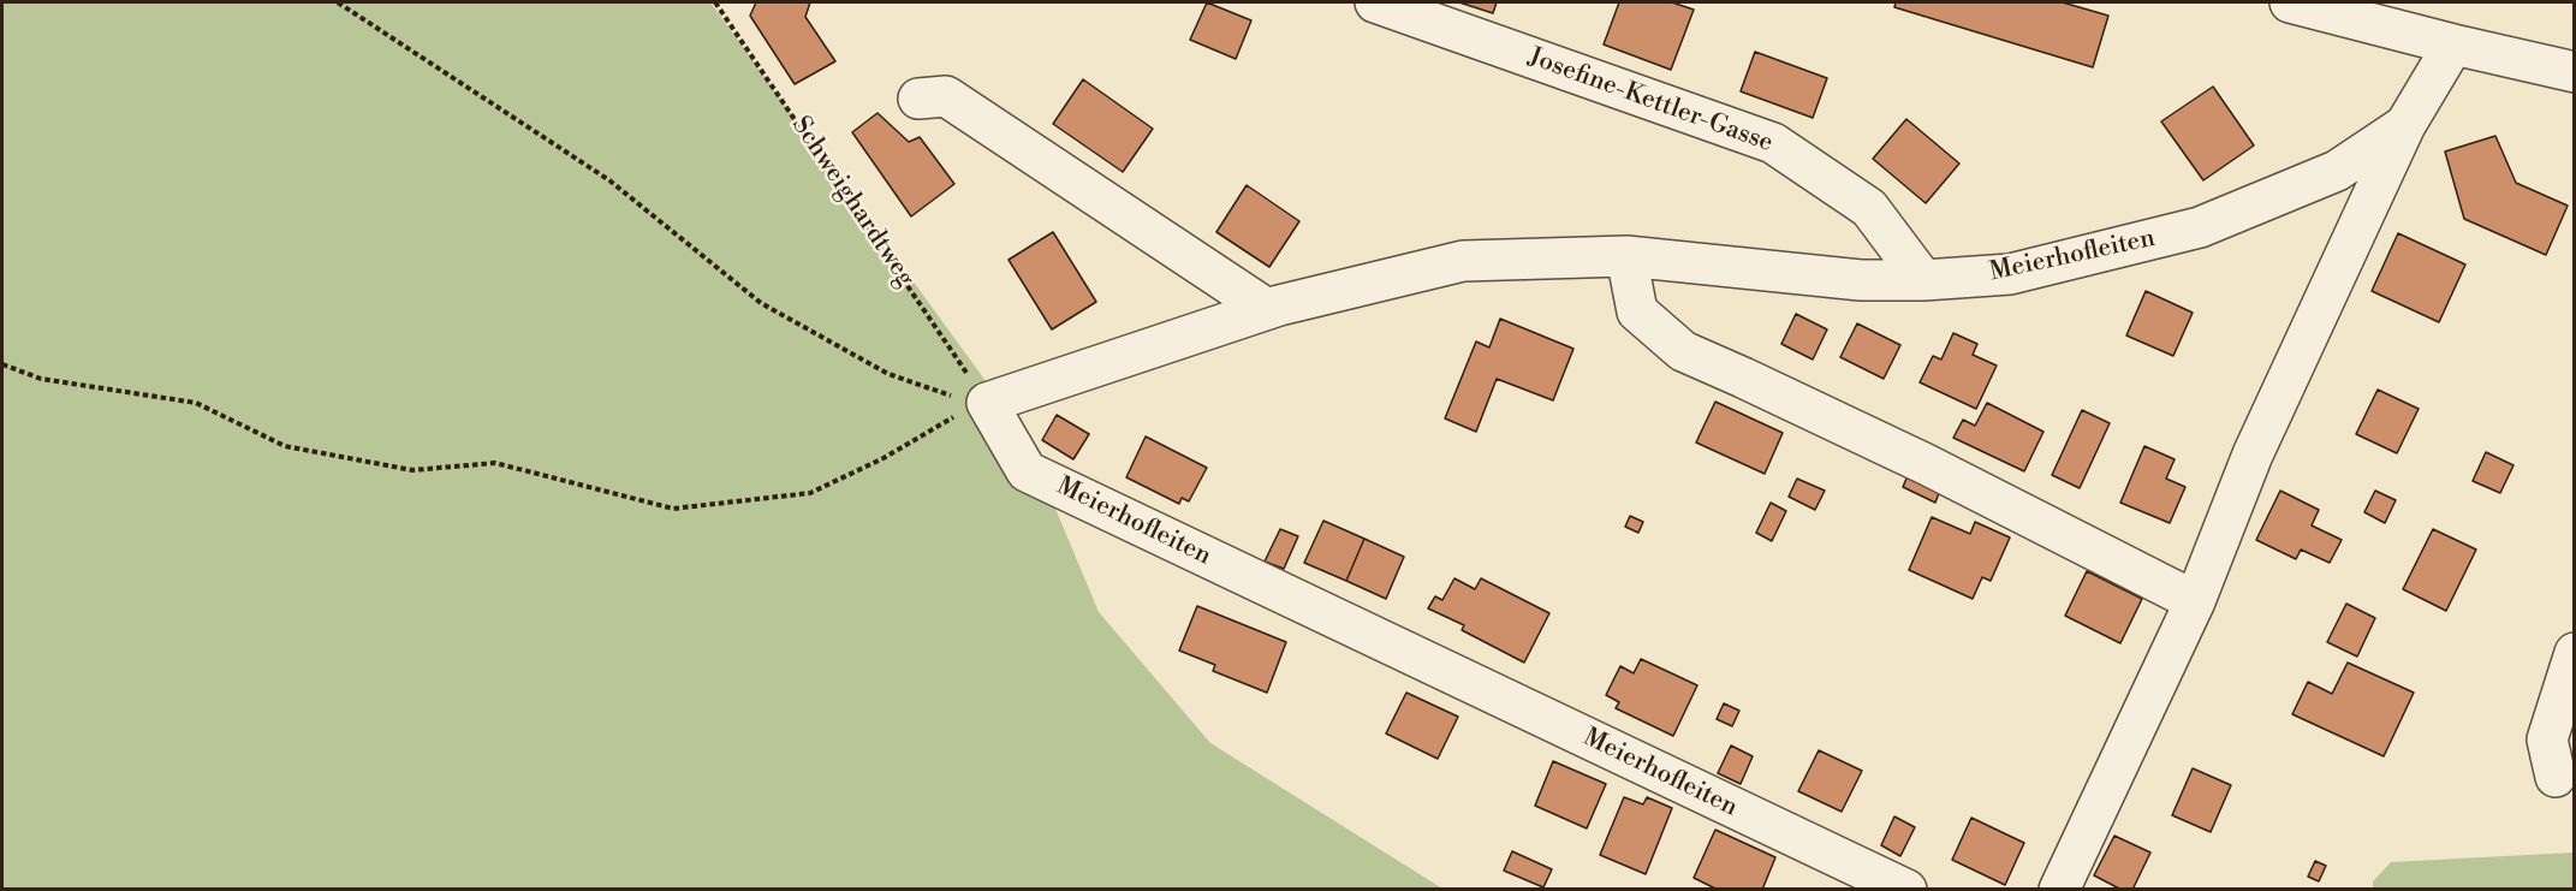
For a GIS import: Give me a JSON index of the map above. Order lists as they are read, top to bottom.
{
  "streets": {
    "street": ["Josefine-Kettler-Gasse", "Meierhofleiten"],
    "path": ["Schweighardtweg"]
  },
  "crossings": [
    ["Josefine-Kettler-Gasse", "Meierhofleiten"],
    ["Schweighardtweg", "Meierhofleiten"]
  ]
}
